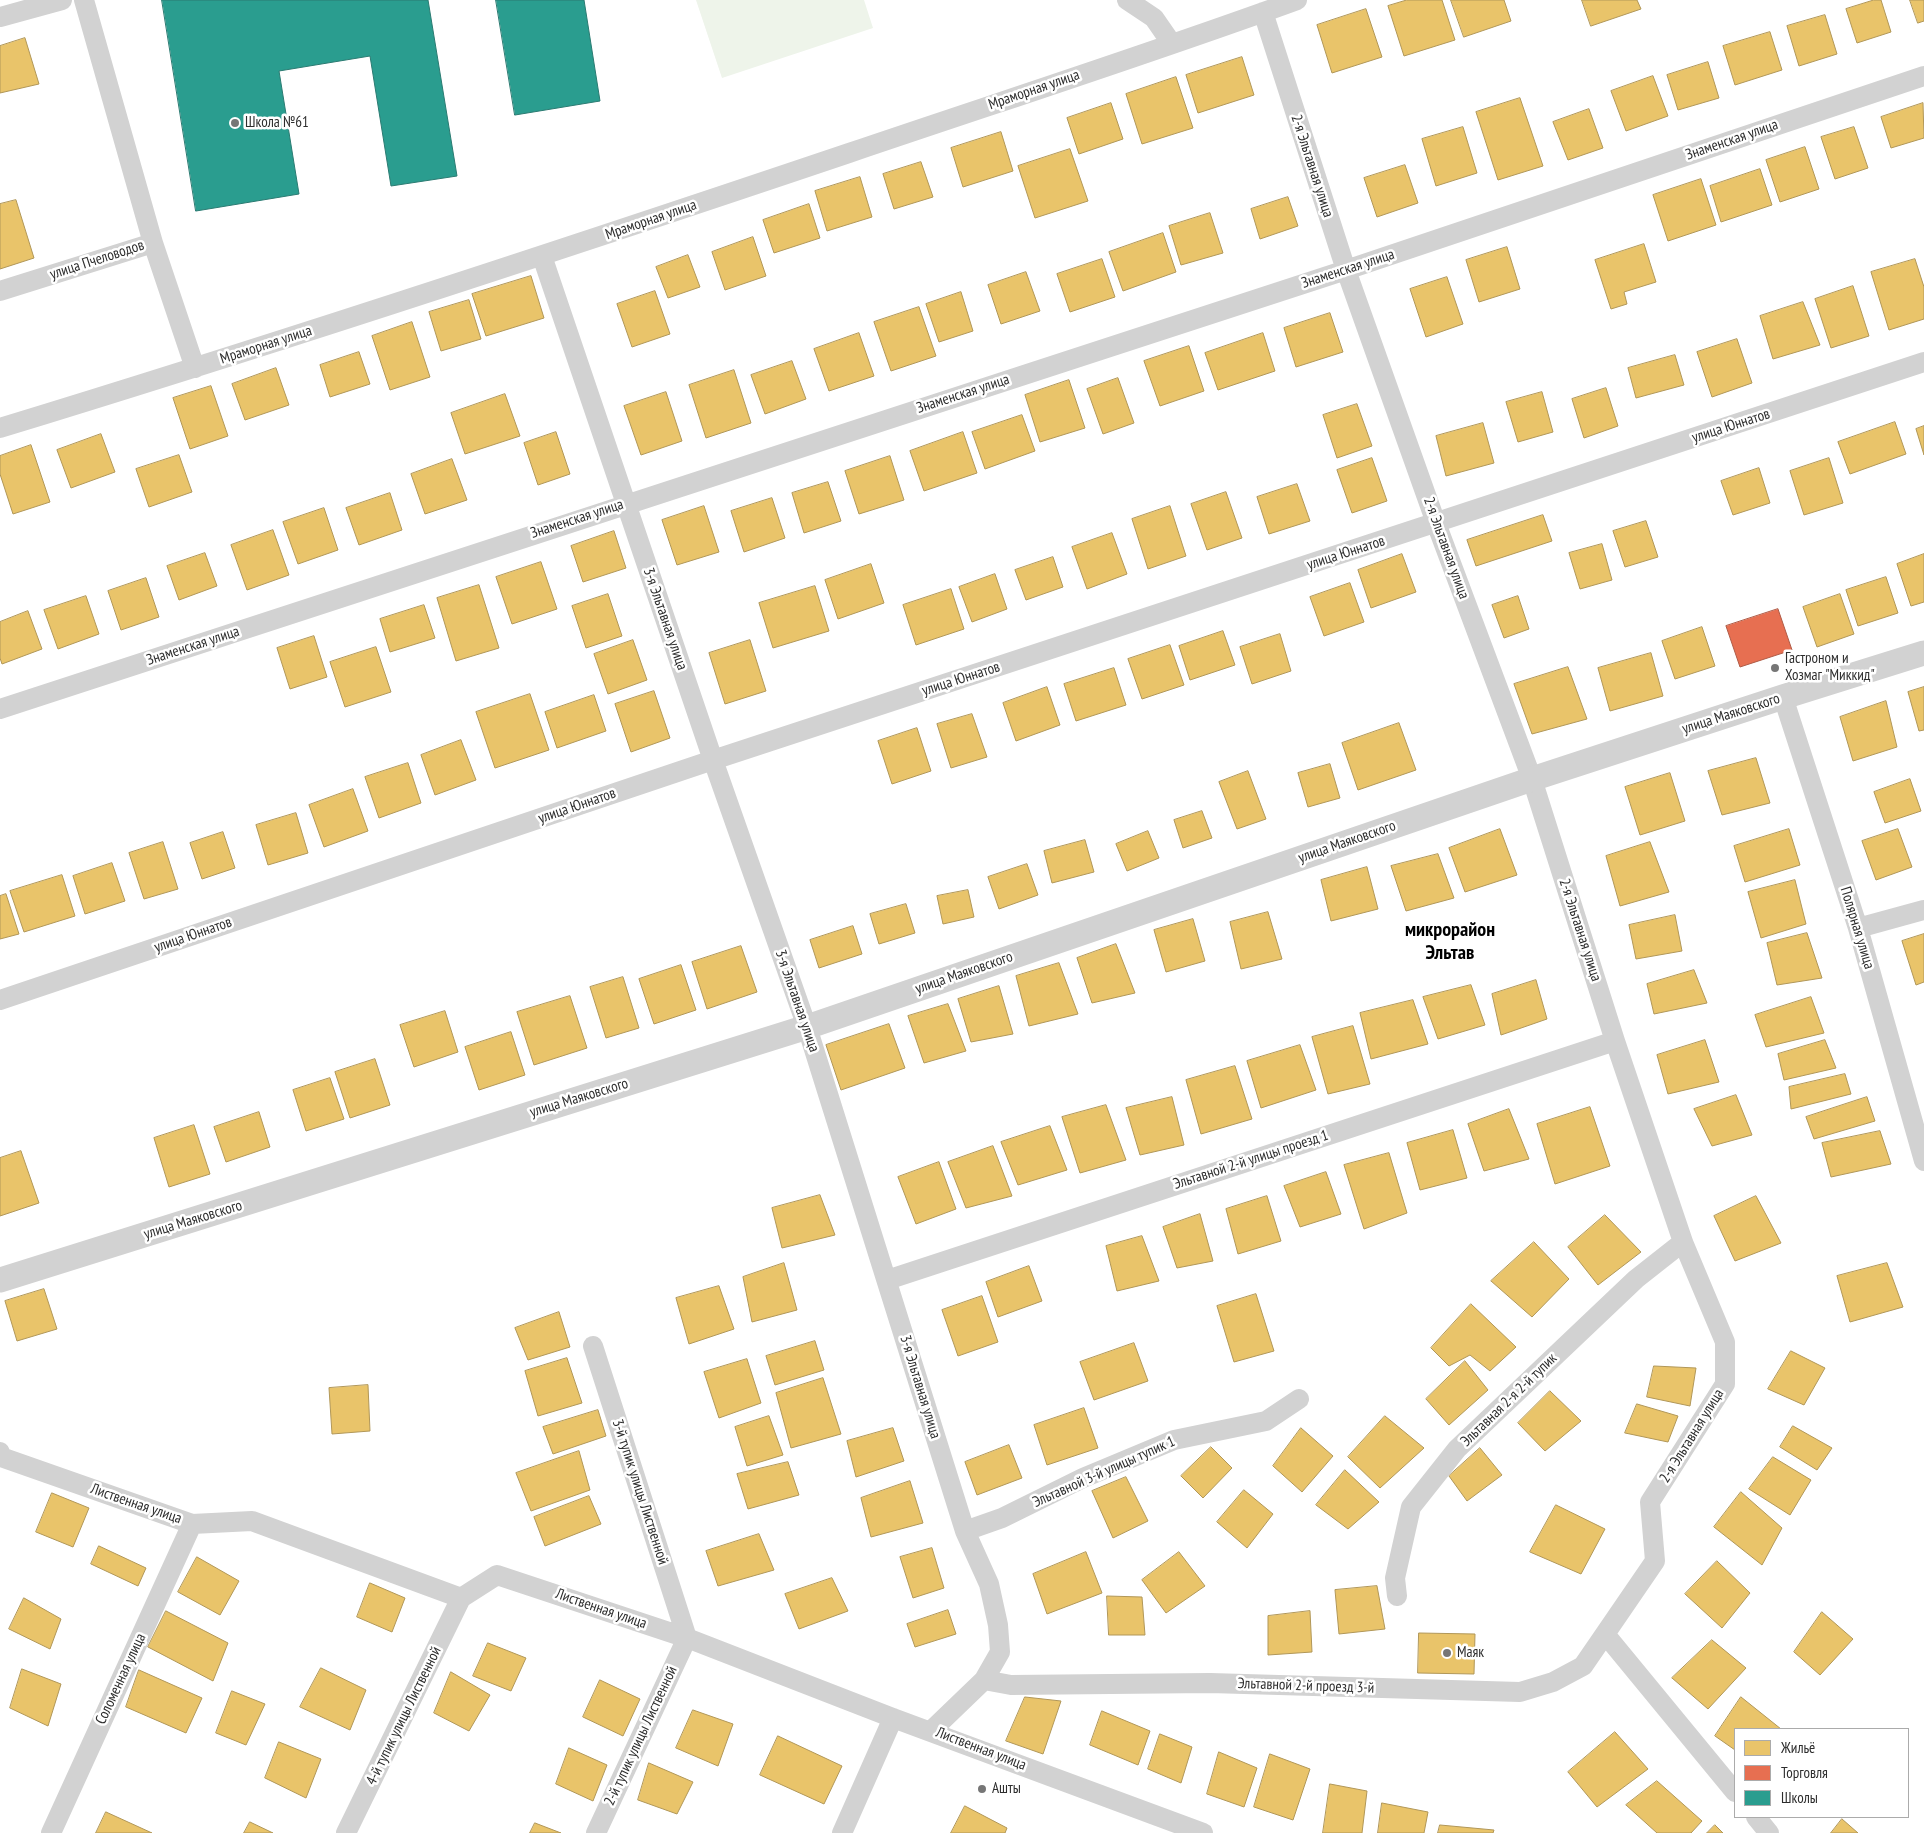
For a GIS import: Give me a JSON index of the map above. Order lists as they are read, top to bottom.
{
  "streets": {
    "street": [
      "Мраморная улица",
      "Знаменская улица",
      "2-я Эльтавная улица",
      "улица Пчеловодов",
      "улица Юннатов",
      "3-я Эльтавная улица",
      "улица Маяковского",
      "Полярная улица",
      "Эльтавной 2-й улицы проезд 1",
      "Эльтавная 2-я 2-й тупик",
      "Эльтавной 3-й улицы тупик 1",
      "3-й тупик улицы Лиственной",
      "Лиственная улица",
      "Соломенная улица",
      "Эльтавной 2-й проезд 3-й",
      "4-й тупик улицы Лиственной",
      "2-й тупик улицы Лиственной"
    ]
  },
  "crossings": [
    ["Мраморная улица", "2-я Эльтавная улица"],
    ["Мраморная улица", "улица Пчеловодов"],
    ["Мраморная улица", "3-я Эльтавная улица"],
    ["Знаменская улица", "2-я Эльтавная улица"],
    ["Знаменская улица", "3-я Эльтавная улица"],
    ["2-я Эльтавная улица", "улица Юннатов"],
    ["2-я Эльтавная улица", "улица Маяковского"],
    ["2-я Эльтавная улица", "Эльтавной 2-й улицы проезд 1"],
    ["2-я Эльтавная улица", "Эльтавная 2-я 2-й тупик"],
    ["2-я Эльтавная улица", "Эльтавной 2-й проезд 3-й"],
    ["улица Юннатов", "3-я Эльтавная улица"],
    ["3-я Эльтавная улица", "улица Маяковского"],
    ["3-я Эльтавная улица", "Эльтавной 2-й улицы проезд 1"],
    ["3-я Эльтавная улица", "Эльтавной 3-й улицы тупик 1"],
    ["3-я Эльтавная улица", "Лиственная улица"],
    ["3-я Эльтавная улица", "Эльтавной 2-й проезд 3-й"],
    ["улица Маяковского", "Полярная улица"],
    ["3-й тупик улицы Лиственной", "Лиственная улица"],
    ["3-й тупик улицы Лиственной", "2-й тупик улицы Лиственной"],
    ["Лиственная улица", "Соломенная улица"],
    ["Лиственная улица", "4-й тупик улицы Лиственной"],
    ["Лиственная улица", "2-й тупик улицы Лиственной"]
  ],
  "districts": ["микрорайон Эльтав"],
  "places": [
    "Школа №61",
    "Гастроном и Хозмаг \"Миккид\"",
    "Маяк",
    "Ашты"
  ],
  "legend": ["Жильё", "Торговля", "Школы"]
}
